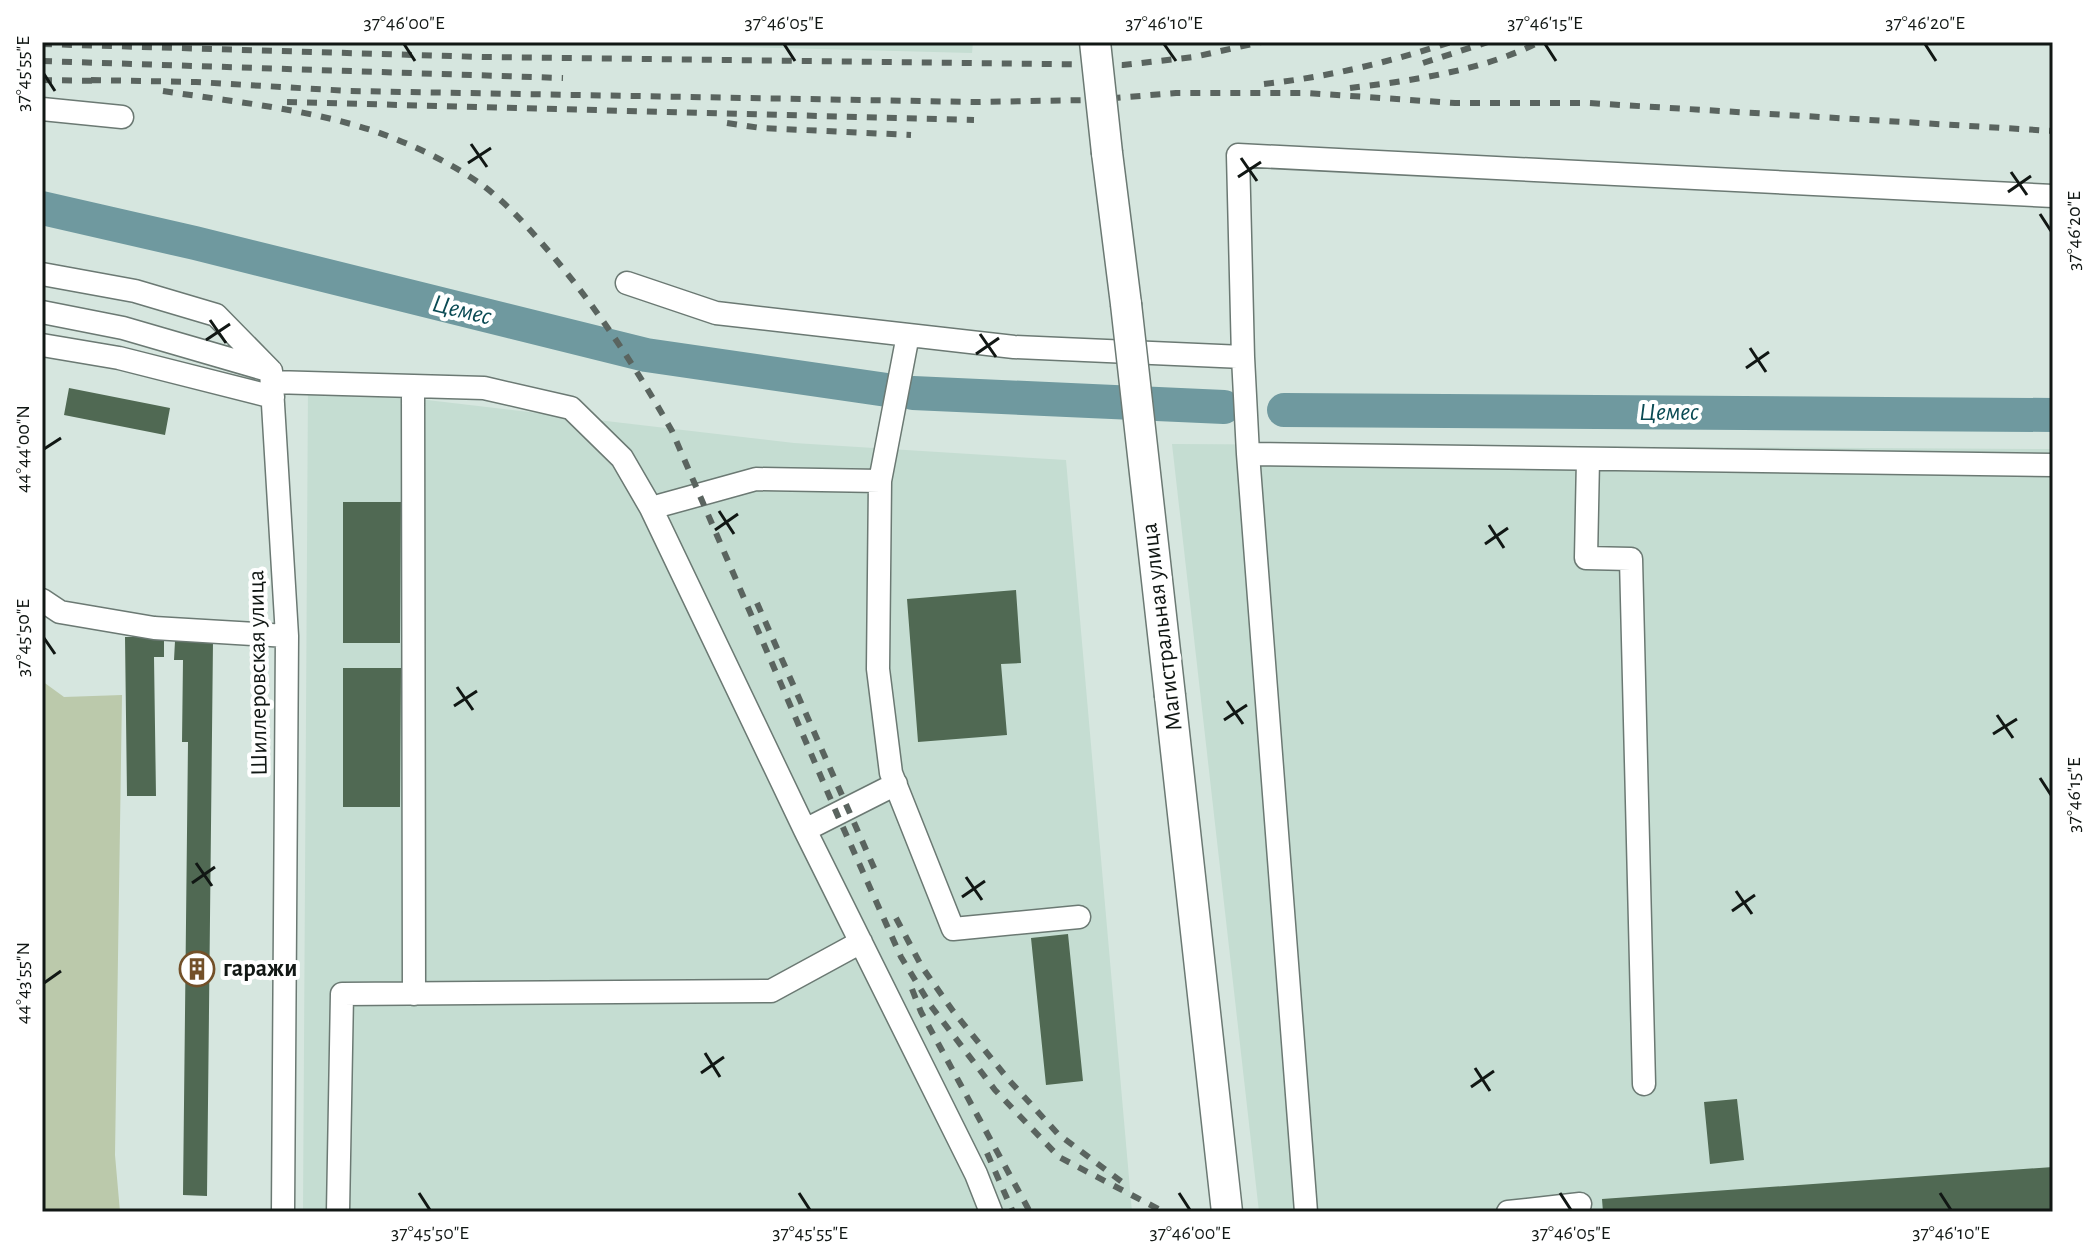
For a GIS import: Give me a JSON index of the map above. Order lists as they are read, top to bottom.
{
  "streets": {
    "highway": ["Магистральная улица"],
    "street": ["Шиллеровская улица"]
  },
  "water": ["Цемес"],
  "places": {
    "building": ["гаражи"]
  },
  "coordinates": [
    "37°46'00\"E",
    "37°46'05\"E",
    "37°46'10\"E",
    "37°46'15\"E",
    "37°46'20\"E",
    "37°45'55\"E",
    "44°44'00\"N",
    "37°45'50\"E",
    "44°43'55\"N"
  ]
}
